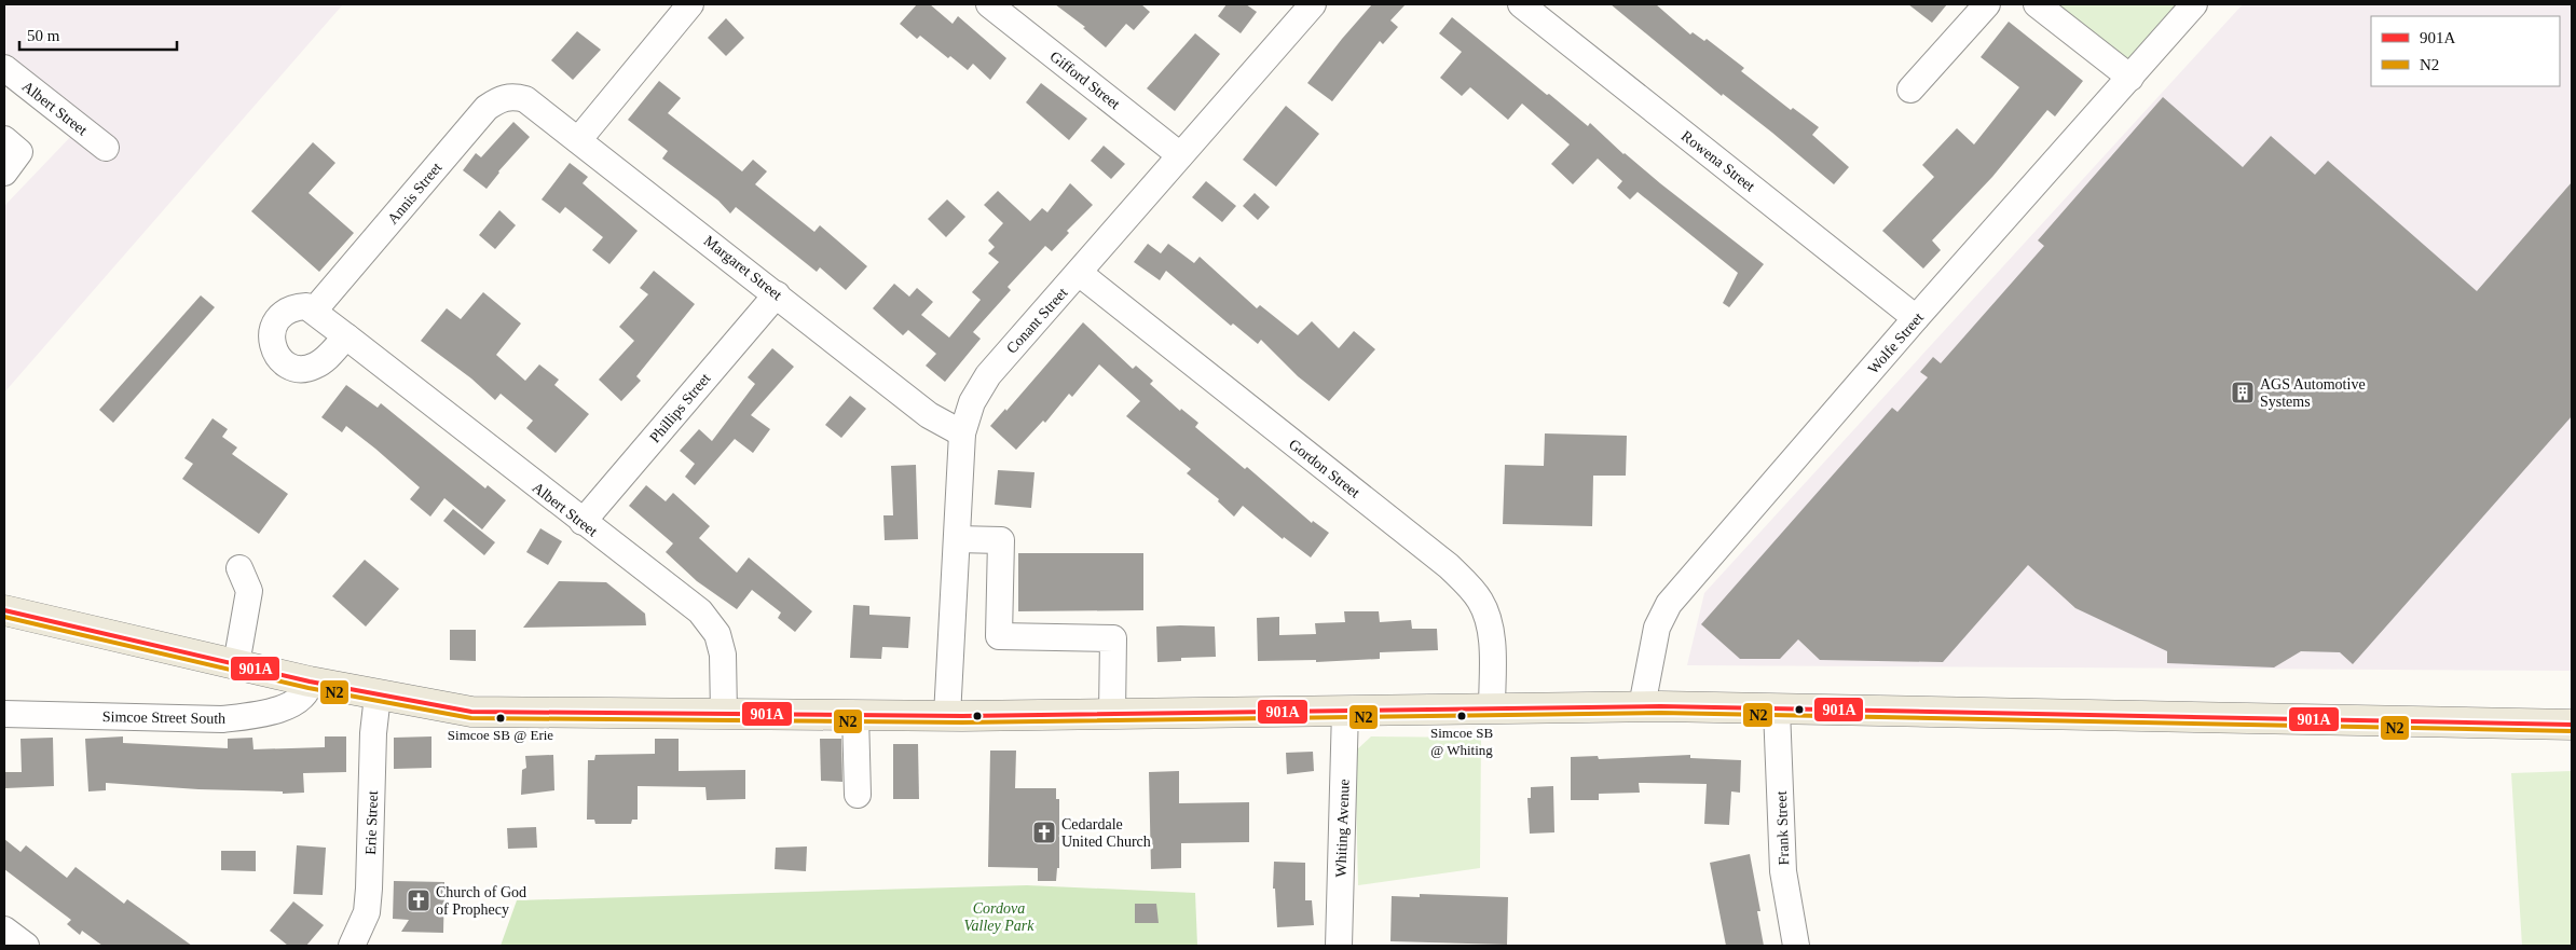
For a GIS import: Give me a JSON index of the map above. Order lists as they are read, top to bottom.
{
  "streets": {
    "street": [
      "Gifford Street",
      "Albert Street",
      "Rowena Street",
      "Annis Street",
      "Margaret Street",
      "Conant Street",
      "Wolfe Street",
      "Phillips Street",
      "Gordon Street",
      "Simcoe Street South",
      "Erie Street",
      "Whiting Avenue",
      "Frank Street"
    ]
  },
  "crossings": [
    ["Gifford Street", "Conant Street"],
    ["Albert Street", "Annis Street"],
    ["Albert Street", "Phillips Street"],
    ["Rowena Street", "Wolfe Street"],
    ["Annis Street", "Margaret Street"],
    ["Margaret Street", "Conant Street"],
    ["Margaret Street", "Phillips Street"],
    ["Conant Street", "Gordon Street"]
  ],
  "parks": ["Cordova Valley Park"],
  "places": {
    "building": ["AGS Automotive Systems"],
    "other": ["Simcoe SB @ Whiting", "Simcoe SB @ Erie"],
    "church": ["Cedardale United Church", "Church of God of Prophecy"]
  },
  "lines": ["transit line 901A", "transit line N2"],
  "legend": ["901A", "N2"],
  "scale_bar": "50 m"
}
